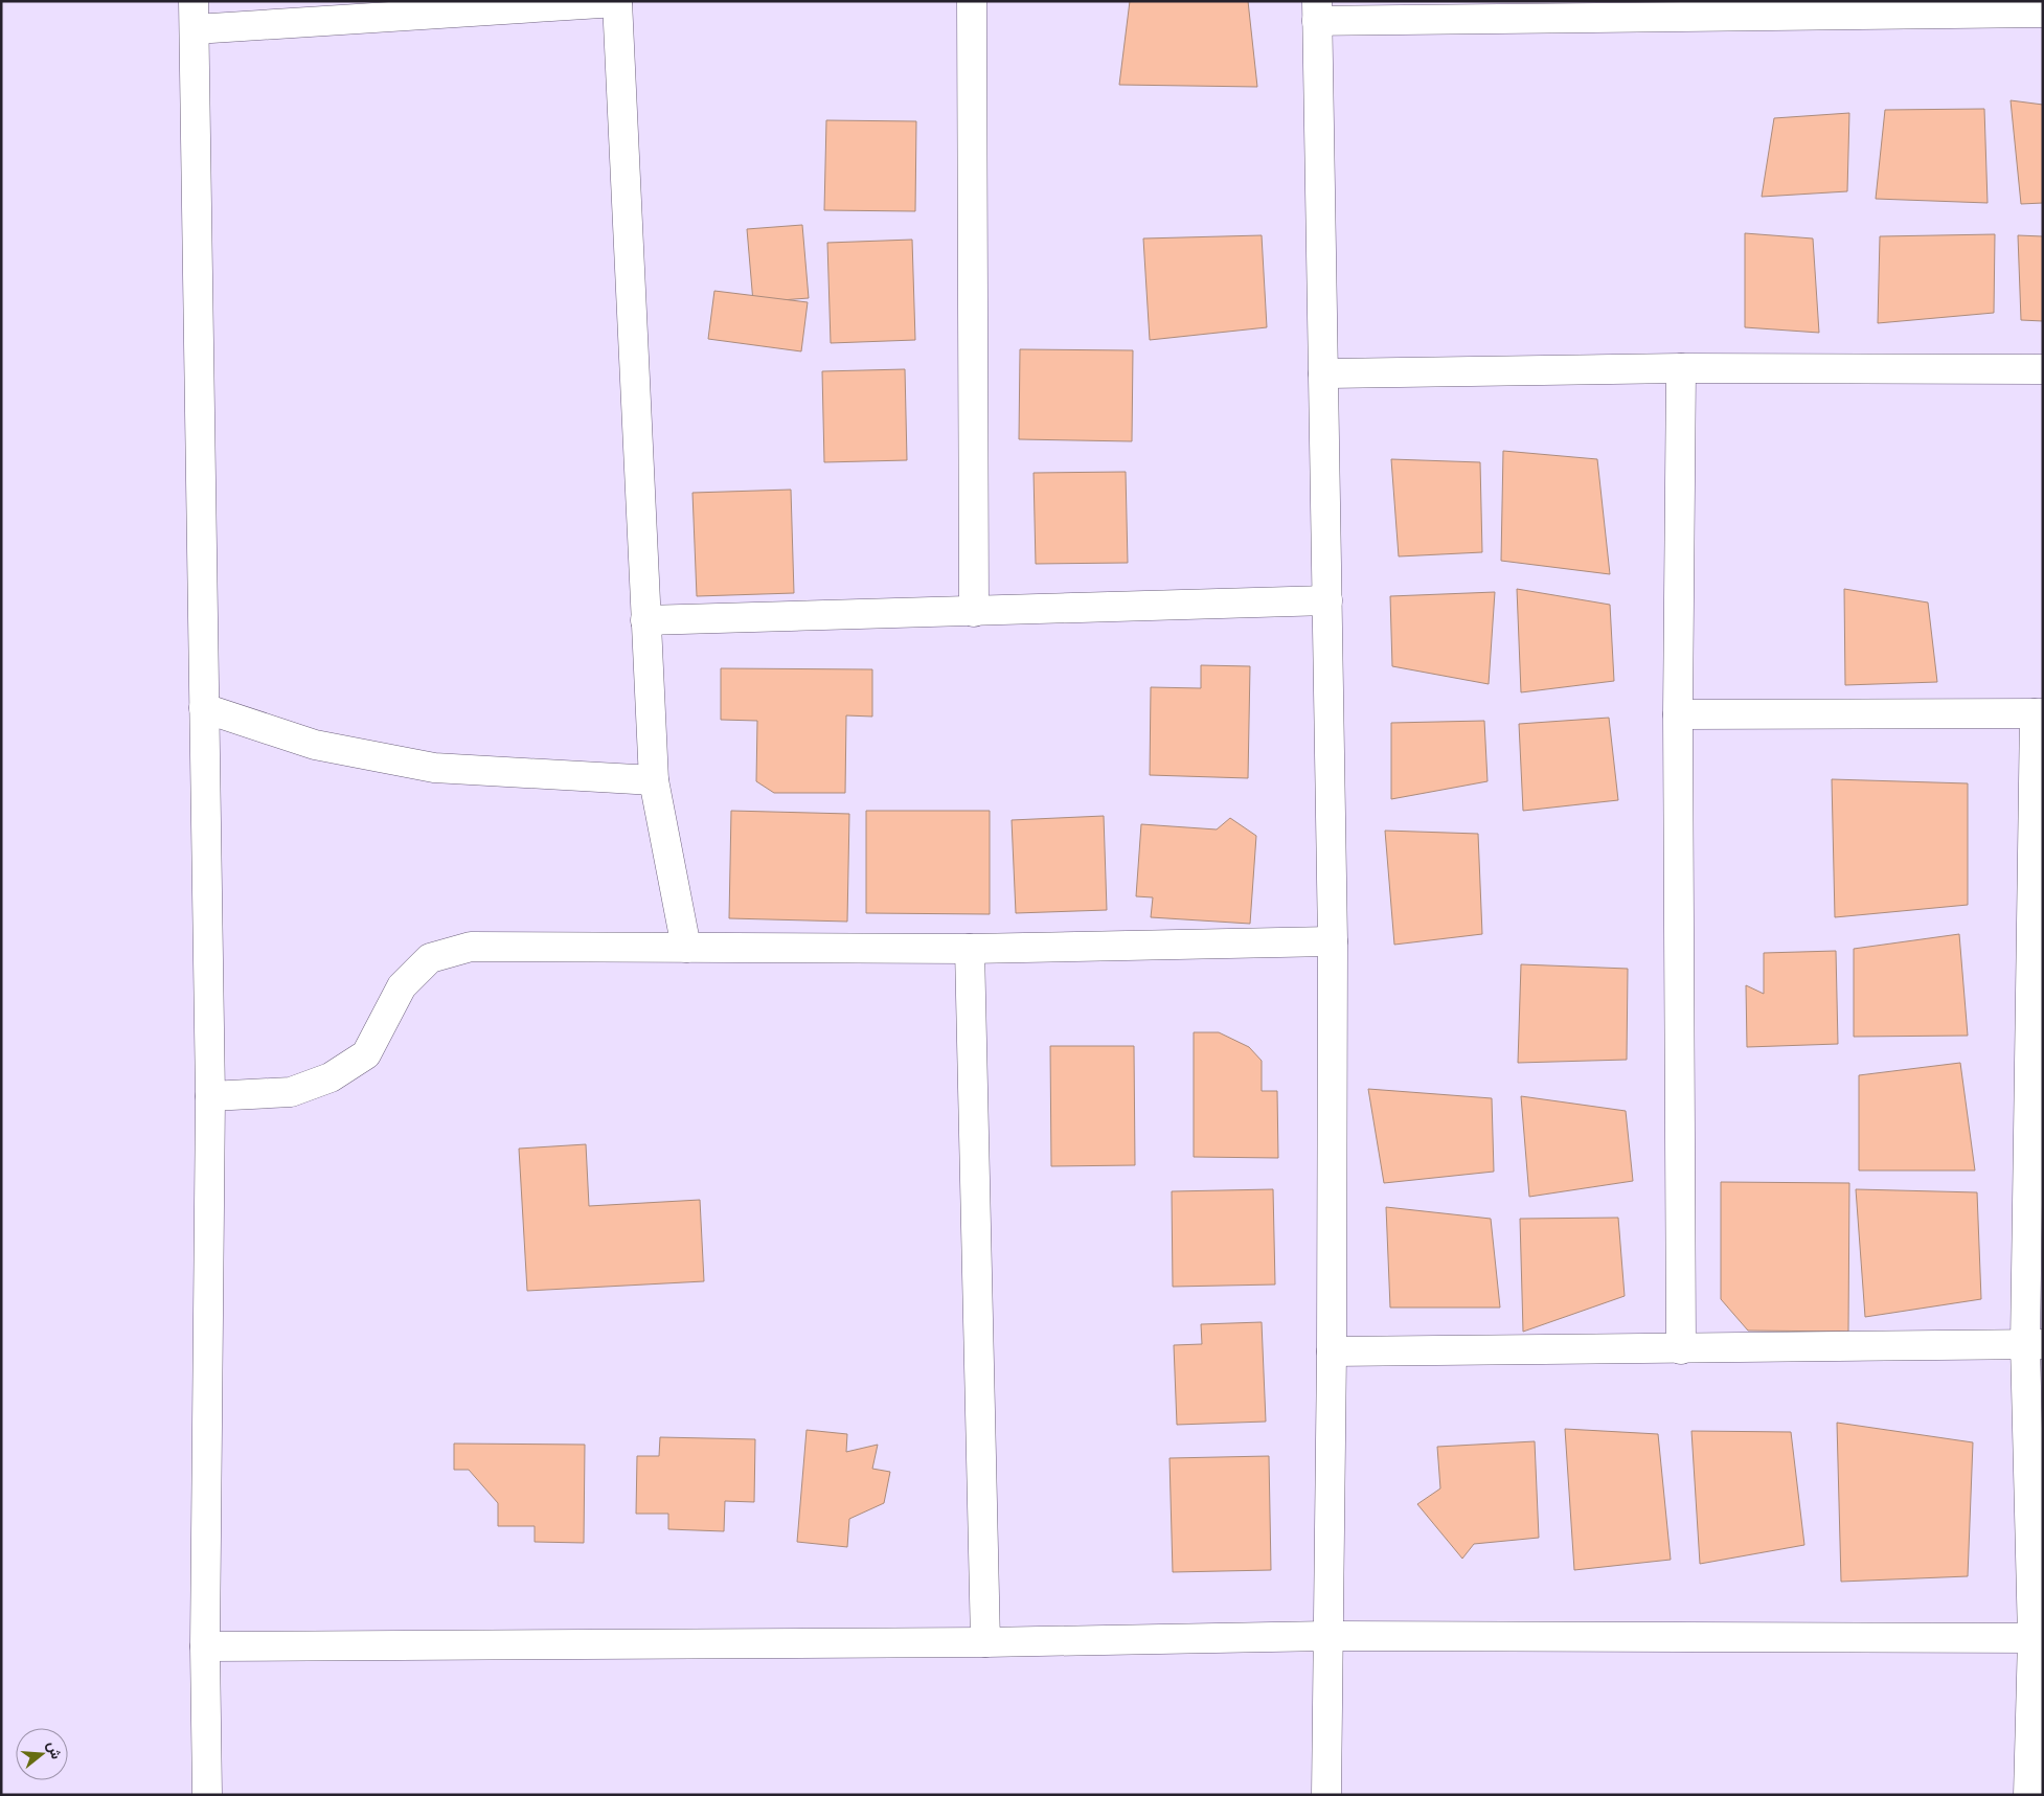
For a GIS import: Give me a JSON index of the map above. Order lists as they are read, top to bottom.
{
  "north": "right"
}
